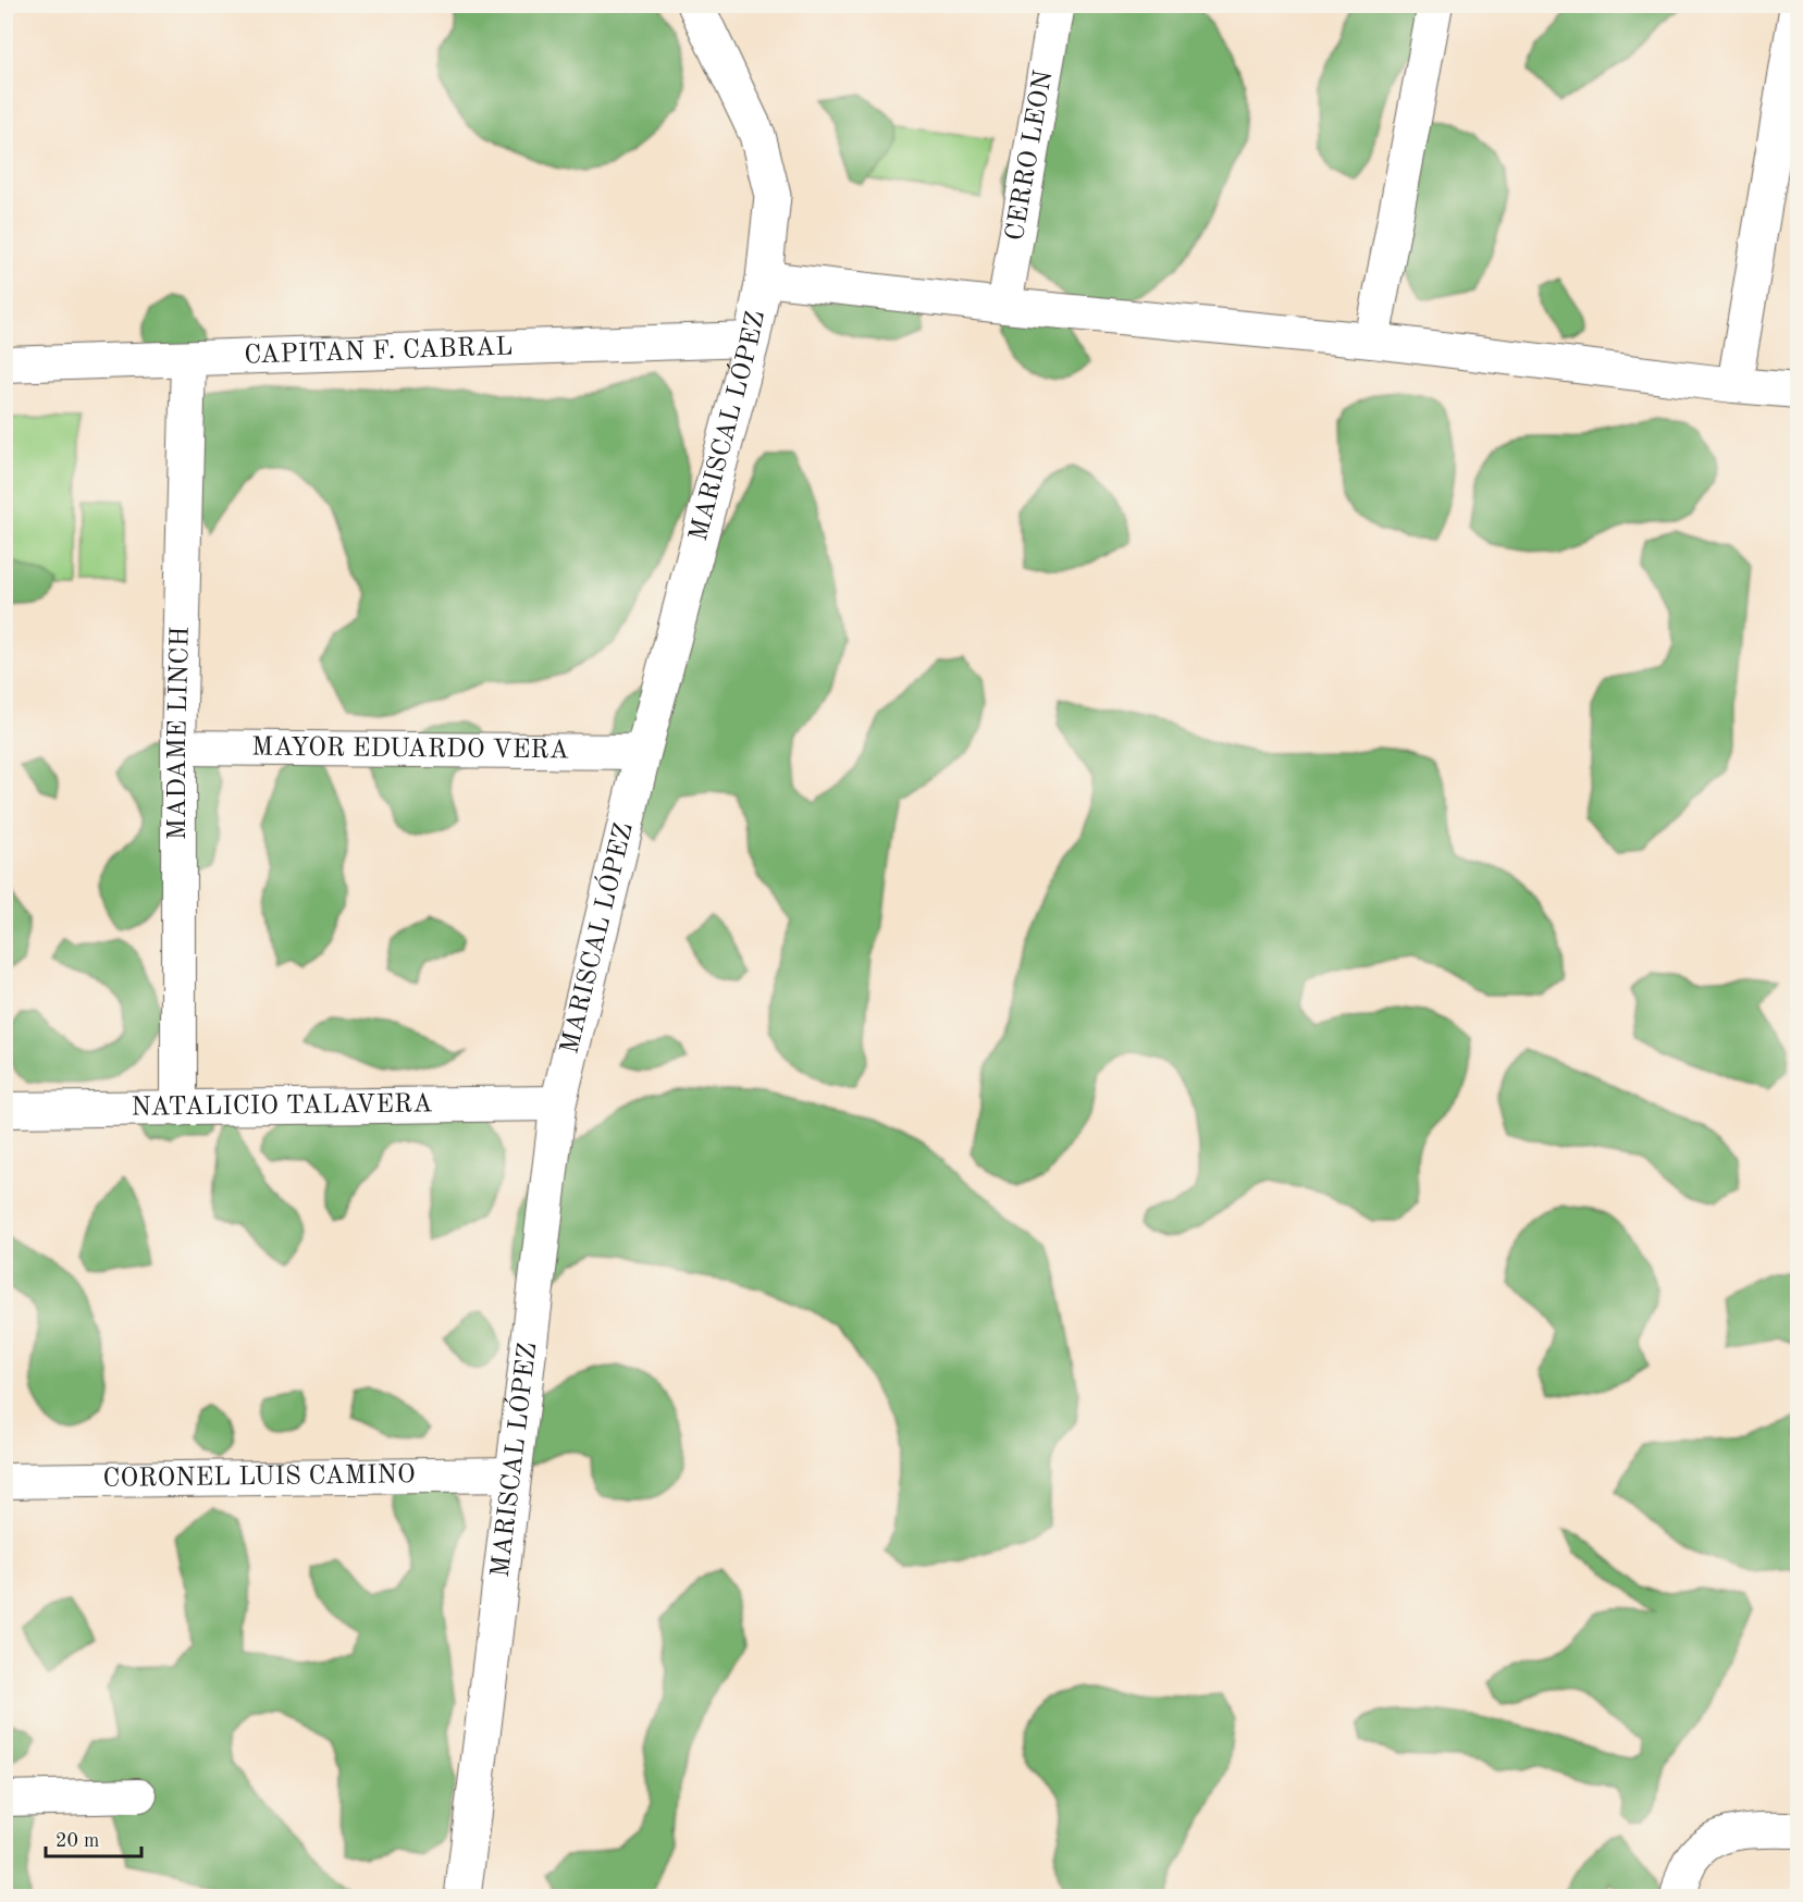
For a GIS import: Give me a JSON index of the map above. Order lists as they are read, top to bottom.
{
  "streets": {
    "street": [
      "CERRO LEON",
      "CAPITAN F. CABRAL",
      "MARISCAL LÓPEZ",
      "MADAME LINCH",
      "MAYOR EDUARDO VERA",
      "NATALICIO TALAVERA",
      "CORONEL LUIS CAMINO"
    ]
  },
  "crossings": [
    ["CAPITAN F. CABRAL", "MARISCAL LÓPEZ"],
    ["CAPITAN F. CABRAL", "MADAME LINCH"],
    ["MARISCAL LÓPEZ", "MAYOR EDUARDO VERA"],
    ["MARISCAL LÓPEZ", "NATALICIO TALAVERA"],
    ["MARISCAL LÓPEZ", "CORONEL LUIS CAMINO"],
    ["MADAME LINCH", "MAYOR EDUARDO VERA"],
    ["MADAME LINCH", "NATALICIO TALAVERA"]
  ],
  "scale_bar": "20 m"
}
